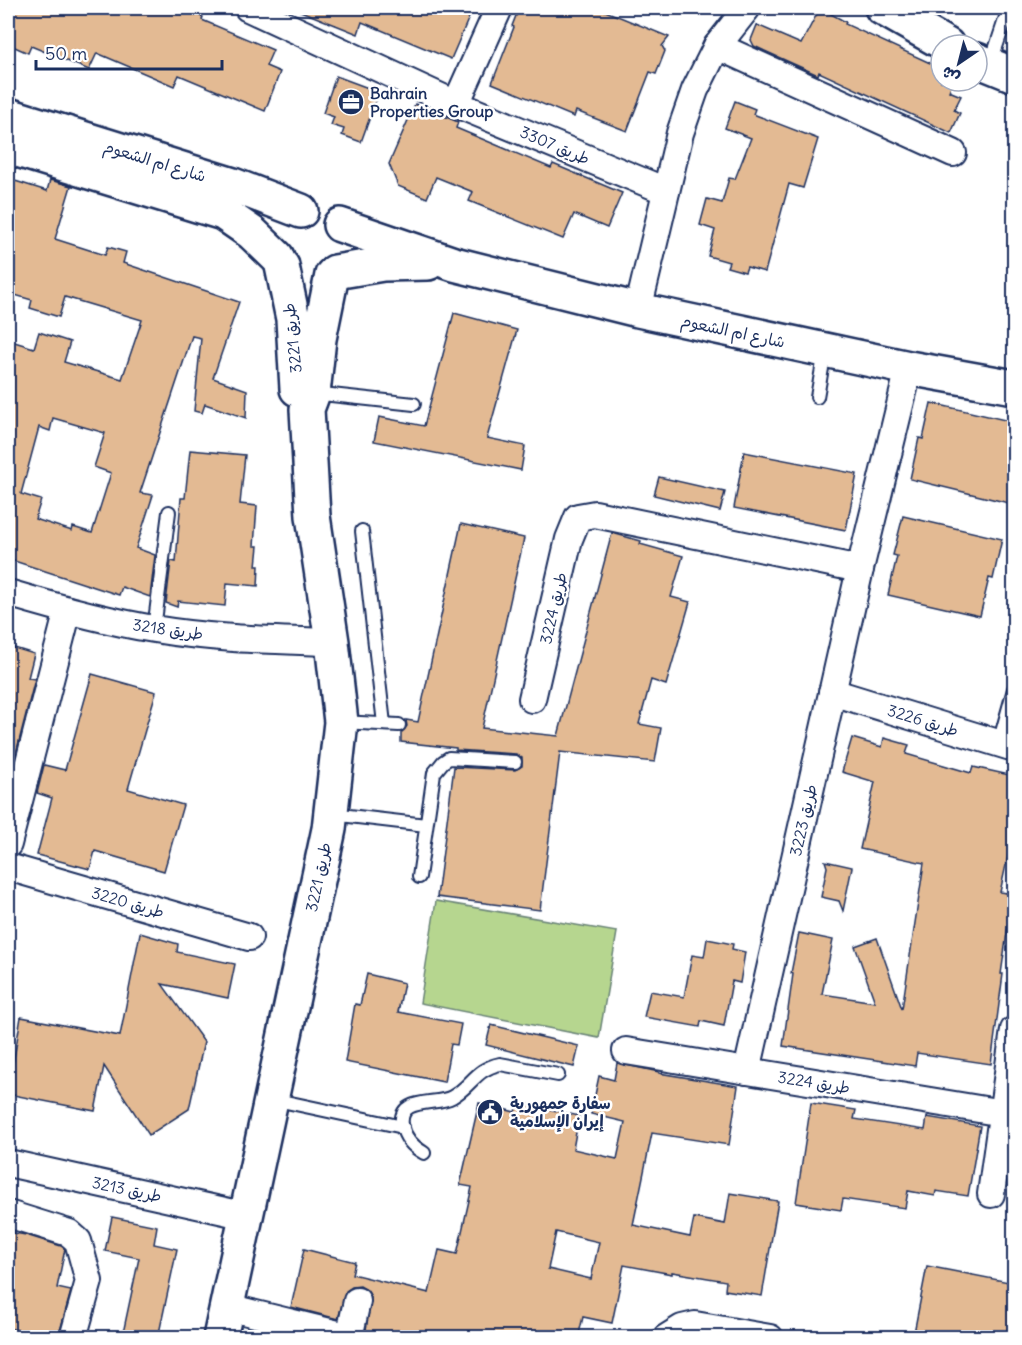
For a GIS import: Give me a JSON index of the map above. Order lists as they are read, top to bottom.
{
  "streets": {
    "street": [
      "طريق 3307",
      "شارع ام الشعوم",
      "طريق 3221",
      "طريق 3224",
      "طريق 3218",
      "طريق 3226",
      "طريق 3223",
      "طريق 3220",
      "طريق 3213"
    ]
  },
  "crossings": [
    ["شارع ام الشعوم", "طريق 3221"],
    ["شارع ام الشعوم", "طريق 3223"],
    ["طريق 3221", "طريق 3218"],
    ["طريق 3221", "طريق 3213"],
    ["طريق 3224", "طريق 3223"],
    ["طريق 3226", "طريق 3223"]
  ],
  "places": {
    "office": ["Bahrain Properties Group"],
    "public building": ["سفارة جمهورية إيران الإسلامية"]
  },
  "scale_bar": "50 m",
  "north": "bottom left"
}
